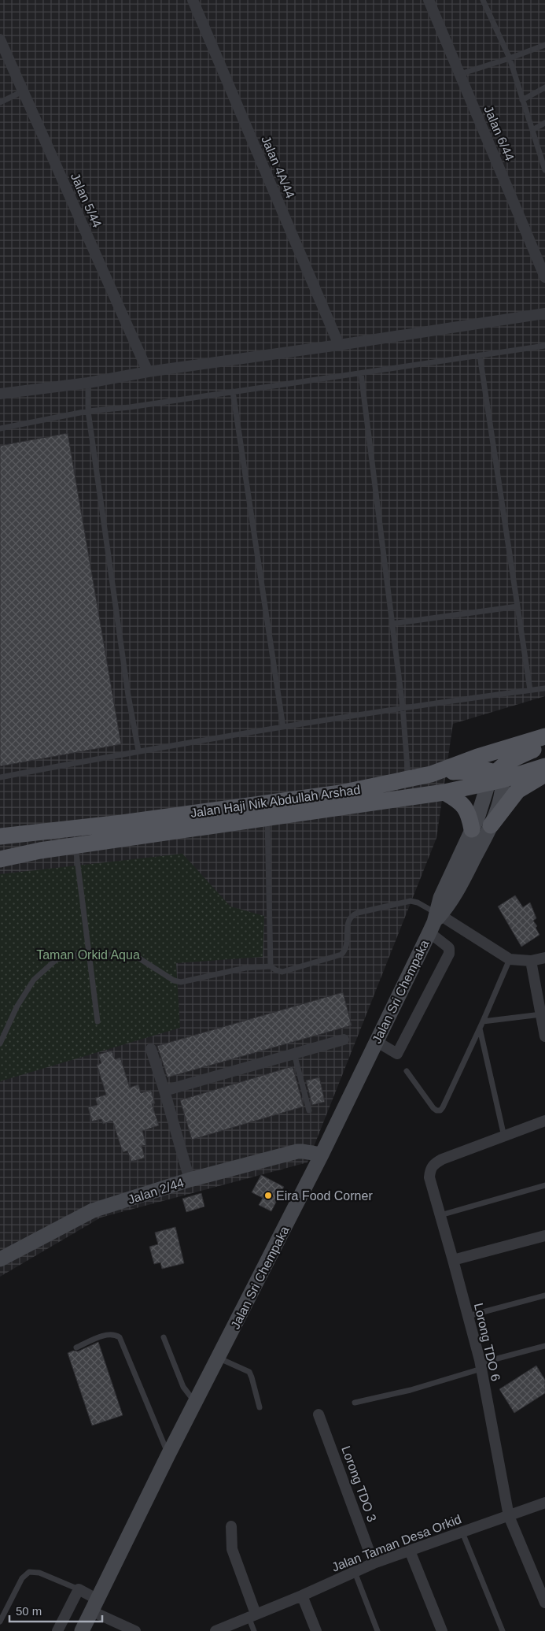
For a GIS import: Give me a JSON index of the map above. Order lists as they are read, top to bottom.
{
  "streets": {
    "main road": ["Jalan Haji Nik Abdullah Arshad", "Jalan Sri Chempaka", "Jalan 2/44"],
    "street": [
      "Jalan 6/44",
      "Jalan 4A/44",
      "Jalan 5/44",
      "Lorong TDO 6",
      "Lorong TDO 3",
      "Jalan Taman Desa Orkid"
    ]
  },
  "crossings": [
    ["Jalan Sri Chempaka", "Jalan 2/44"],
    ["Lorong TDO 6", "Jalan Taman Desa Orkid"],
    ["Lorong TDO 3", "Jalan Taman Desa Orkid"]
  ],
  "parks": ["Taman Orkid Aqua"],
  "places": ["Eira Food Corner"],
  "scale_bar": "50 m"
}
